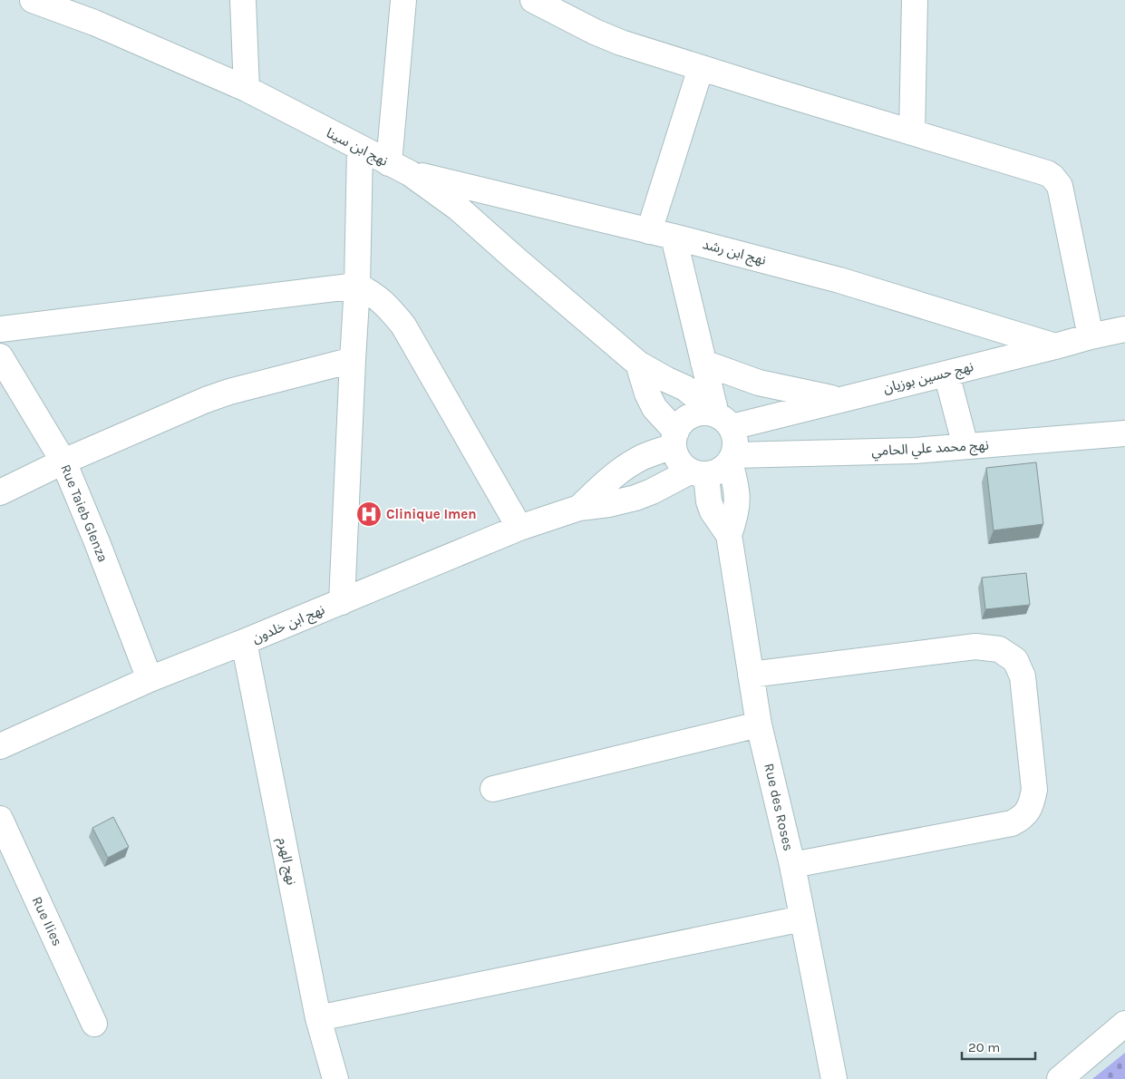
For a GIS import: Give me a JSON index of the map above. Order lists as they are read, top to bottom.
{
  "streets": {
    "street": [
      "نهج ابن سينا",
      "نهج ابن رشد",
      "نهج حسين بوزيان",
      "نهج محمد علي الحامي",
      "Rue Taieb Glenza",
      "نهج ابن خلدون",
      "Rue des Roses",
      "نهج الهرم",
      "Rue Ilies"
    ]
  },
  "crossings": [
    ["نهج ابن سينا", "نهج ابن رشد"],
    ["نهج ابن سينا", "نهج حسين بوزيان"],
    ["نهج ابن سينا", "نهج محمد علي الحامي"],
    ["نهج ابن سينا", "نهج ابن خلدون"],
    ["نهج ابن سينا", "Rue des Roses"],
    ["نهج ابن رشد", "نهج حسين بوزيان"],
    ["نهج حسين بوزيان", "نهج محمد علي الحامي"],
    ["نهج حسين بوزيان", "نهج ابن خلدون"],
    ["نهج حسين بوزيان", "Rue des Roses"],
    ["نهج محمد علي الحامي", "نهج ابن خلدون"],
    ["نهج محمد علي الحامي", "Rue des Roses"],
    ["Rue Taieb Glenza", "نهج ابن خلدون"],
    ["نهج ابن خلدون", "Rue des Roses"],
    ["نهج ابن خلدون", "نهج الهرم"]
  ],
  "places": {
    "hospital": ["Clinique Imen"]
  },
  "scale_bar": "20 m"
}
